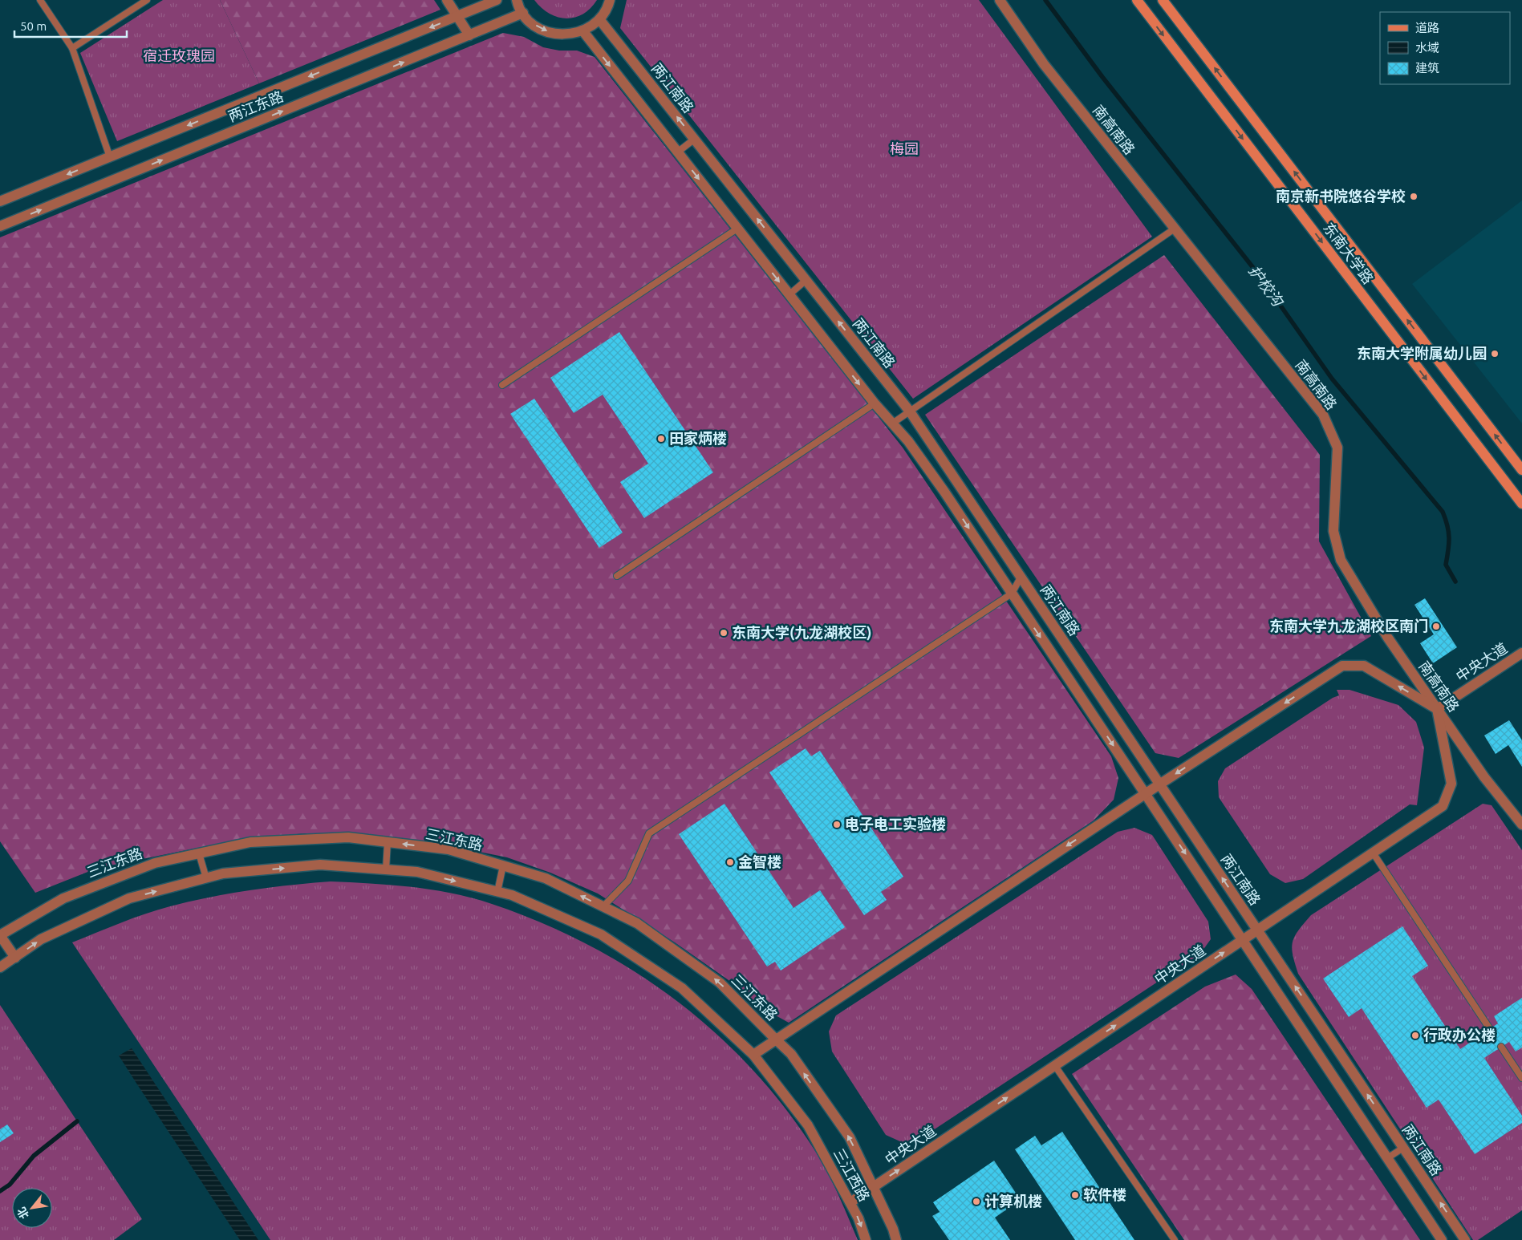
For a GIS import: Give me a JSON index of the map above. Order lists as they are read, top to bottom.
{
  "streets": {
    "main road": ["东南大学路"],
    "street": [
      "两江南路",
      "两江东路",
      "南高南路",
      "中央大道",
      "三江东路",
      "三江西路"
    ]
  },
  "crossings": [
    ["两江南路", "中央大道"],
    ["南高南路", "中央大道"],
    ["中央大道", "三江西路"],
    ["三江东路", "三江西路"]
  ],
  "one_way": ["中央大道"],
  "water": ["护校沟"],
  "parks": ["宿迁玫瑰园", "梅园"],
  "places": [
    "南京新书院悠谷学校",
    "东南大学附属幼儿园",
    "田家炳楼",
    "东南大学九龙湖校区南门",
    "东南大学(九龙湖校区)",
    "电子电工实验楼",
    "金智楼",
    "行政办公楼",
    "软件楼",
    "计算机楼"
  ],
  "legend": ["道路", "水域", "建筑"],
  "scale_bar": "50 m",
  "north": "bottom left"
}
